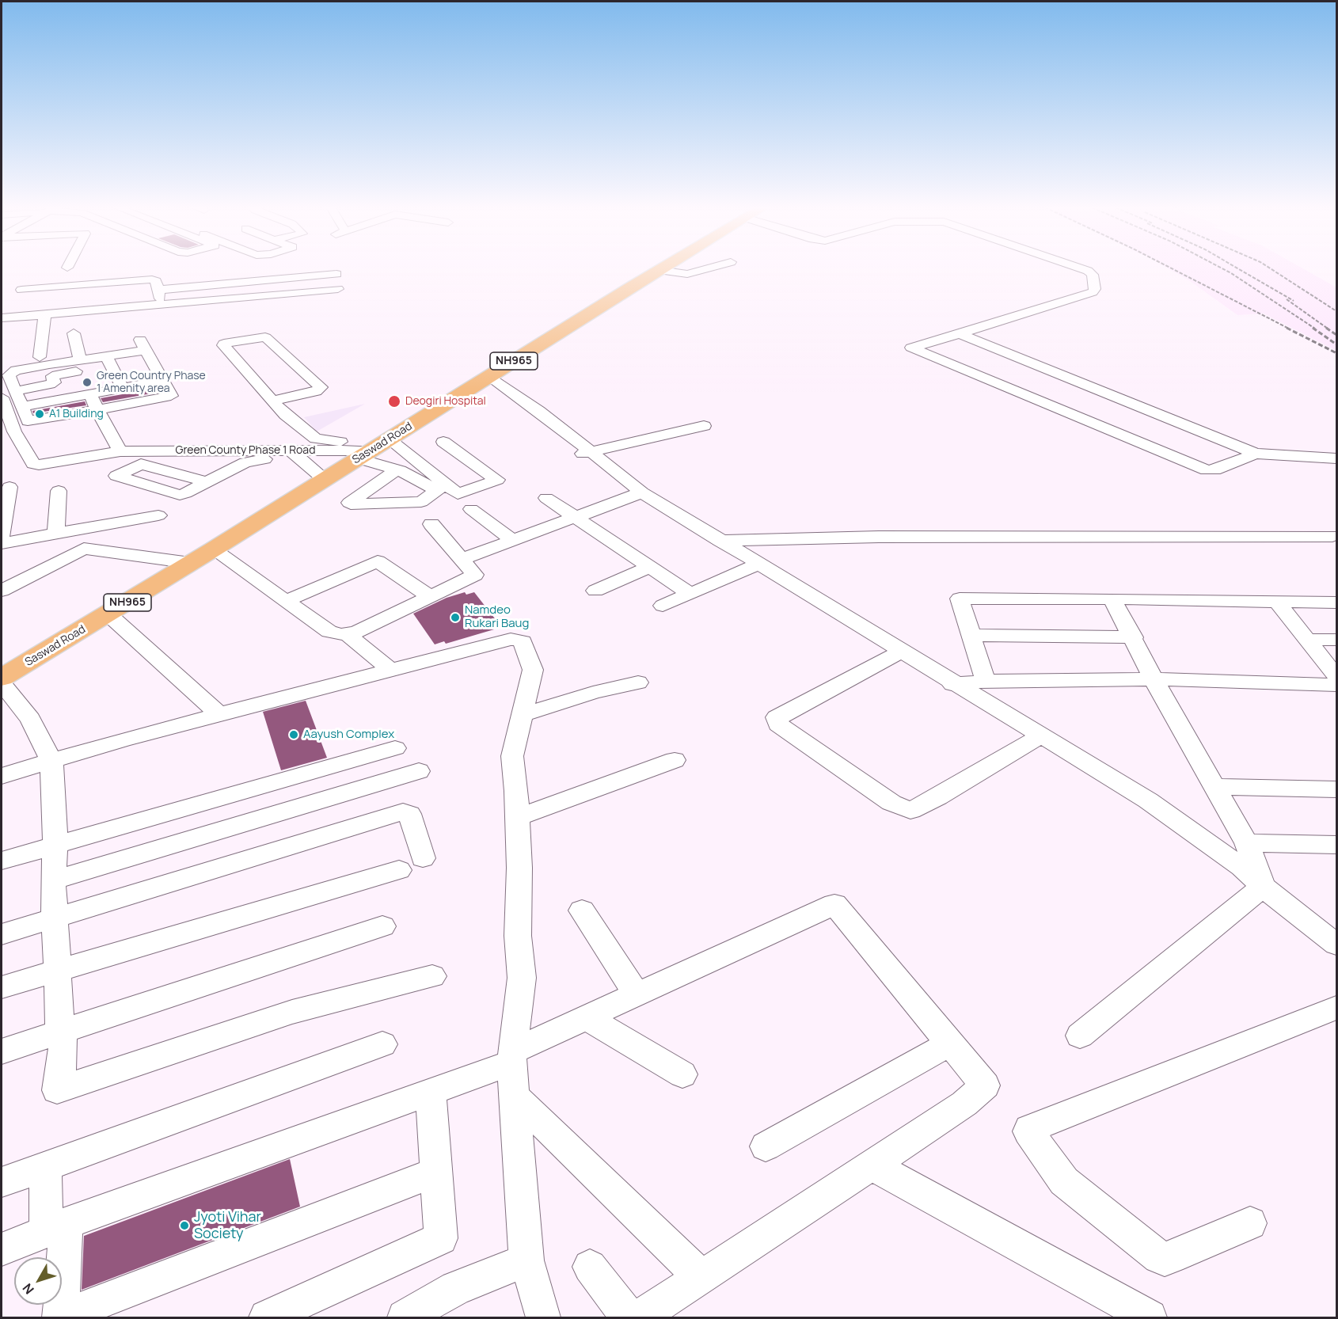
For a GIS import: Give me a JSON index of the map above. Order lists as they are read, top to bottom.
{
  "streets": {
    "highway": ["NH965", "Saswad Road"],
    "street": ["Green County Phase 1 Road"]
  },
  "crossings": [
    ["Saswad Road", "Green County Phase 1 Road"]
  ],
  "places": [
    "Green Country Phase 1 Amenity area",
    "Deogiri Hospital",
    "A1 Building",
    "Namdeo Rukari Baug",
    "Aayush Complex",
    "Jyoti Vihar Society"
  ],
  "north": "bottom left"
}
